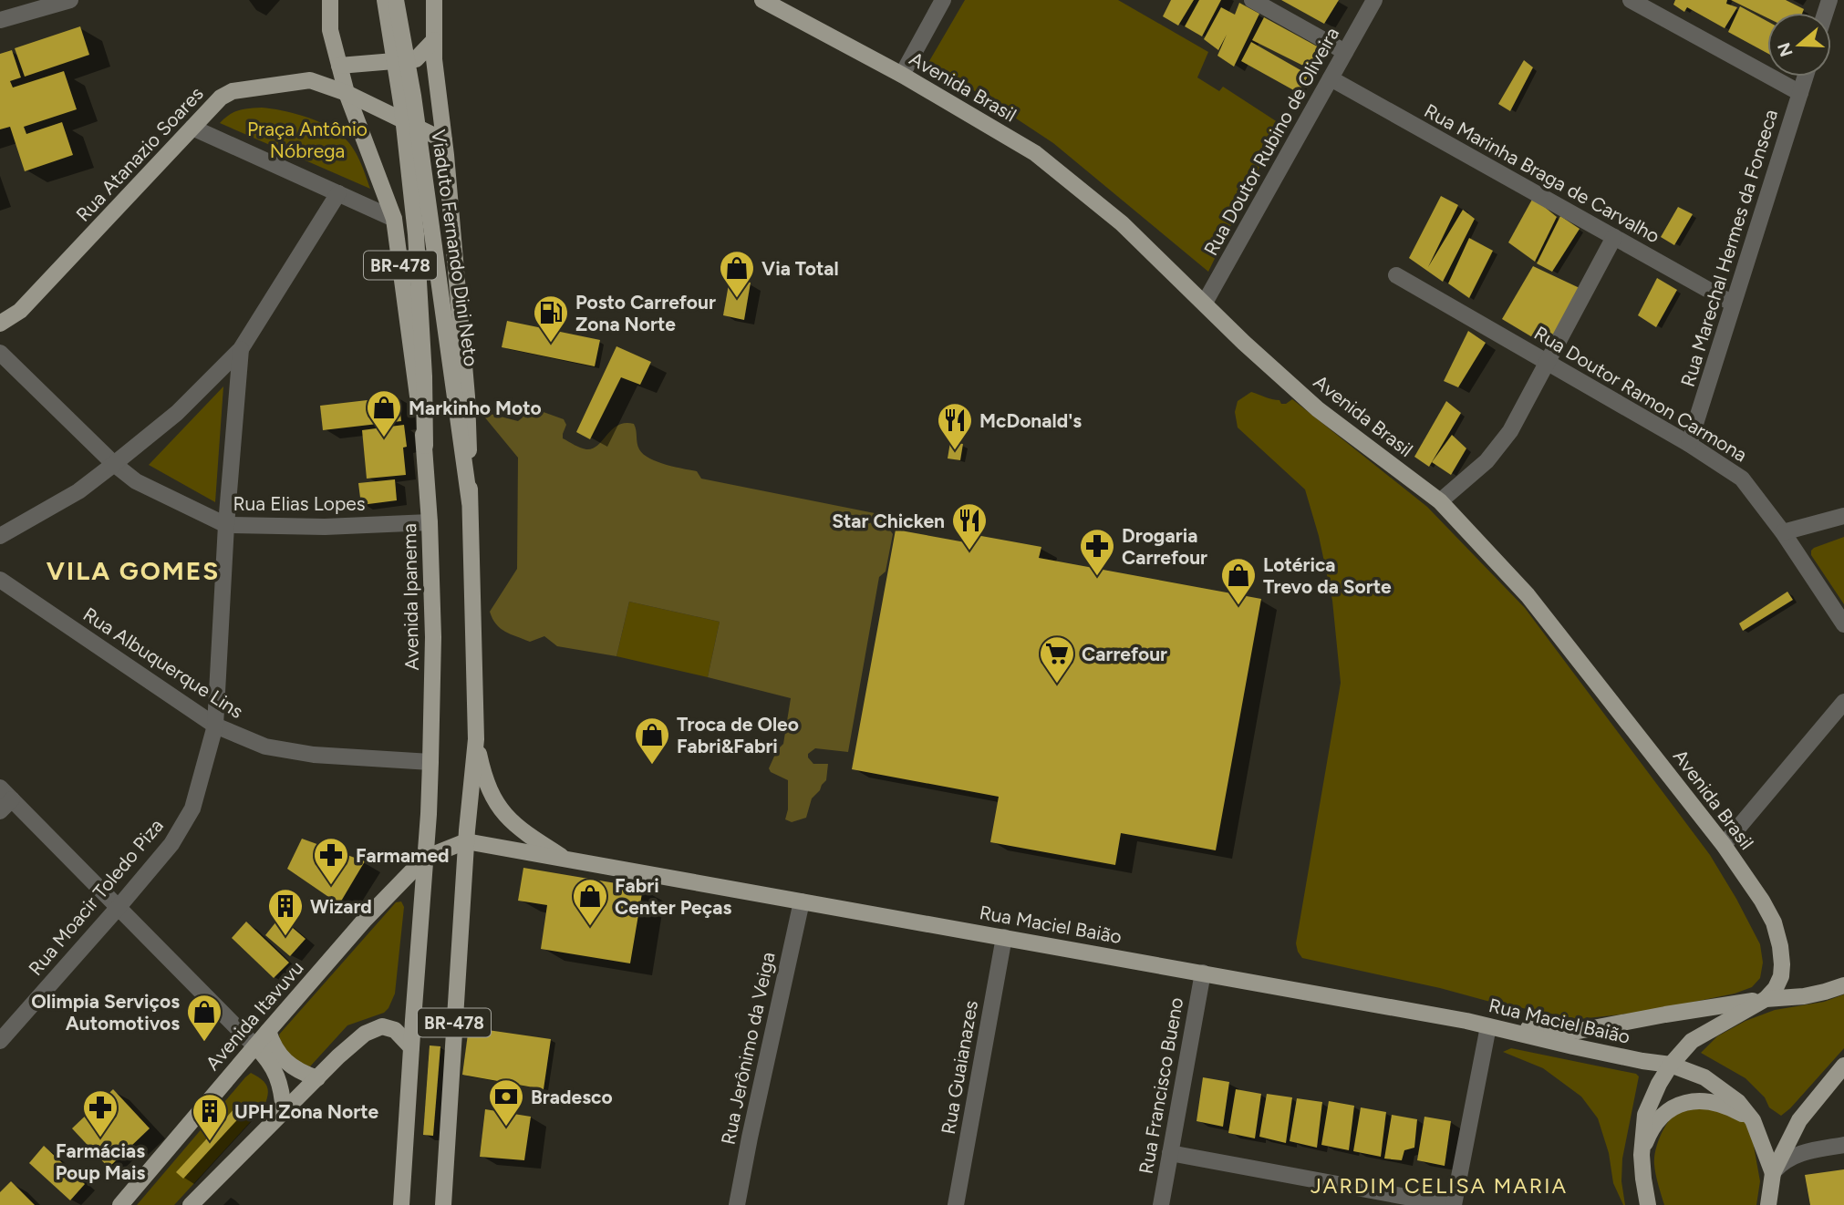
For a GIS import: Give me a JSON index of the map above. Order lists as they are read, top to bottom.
{
  "streets": {
    "main road": [
      "Avenida Brasil",
      "Rua Atanazio Soares",
      "Viaduto Fernando Dini Neto",
      "BR-478",
      "Avenida Ipanema",
      "Rua Maciel Baião",
      "Avenida Itavuvu"
    ],
    "street": [
      "Rua Doutor Rubino de Oliveira",
      "Rua Marinha Braga de Carvalho",
      "Rua Marechal Hermes da Fonseca",
      "Rua Doutor Ramon Carmona",
      "Rua Elias Lopes",
      "Rua Albuquerque Lins",
      "Rua Moacir Toledo Piza",
      "Rua Jerônimo da Veiga",
      "Rua Guaianazes",
      "Rua Francisco Bueno"
    ]
  },
  "crossings": [
    ["Avenida Brasil", "Rua Doutor Rubino de Oliveira"],
    ["Rua Doutor Rubino de Oliveira", "Rua Marinha Braga de Carvalho"],
    ["Rua Atanazio Soares", "BR-478"],
    ["Rua Atanazio Soares", "Avenida Ipanema"],
    ["Rua Marinha Braga de Carvalho", "Rua Marechal Hermes da Fonseca"],
    ["Viaduto Fernando Dini Neto", "BR-478"],
    ["Viaduto Fernando Dini Neto", "Avenida Ipanema"],
    ["Rua Marechal Hermes da Fonseca", "Rua Doutor Ramon Carmona"],
    ["BR-478", "Rua Maciel Baião"],
    ["Rua Elias Lopes", "Avenida Ipanema"],
    ["Rua Elias Lopes", "Rua Moacir Toledo Piza"],
    ["Avenida Ipanema", "Rua Albuquerque Lins"],
    ["Avenida Ipanema", "Avenida Itavuvu"],
    ["Rua Albuquerque Lins", "Rua Moacir Toledo Piza"],
    ["Rua Maciel Baião", "Rua Jerônimo da Veiga"],
    ["Rua Maciel Baião", "Rua Guaianazes"],
    ["Rua Maciel Baião", "Rua Francisco Bueno"]
  ],
  "districts": ["VILA GOMES", "JARDIM CELISA MARIA"],
  "parks": ["Praça Antônio Nóbrega"],
  "places": {
    "shop": [
      "Via Total",
      "Markinho Moto",
      "Lotérica Trevo da Sorte",
      "Troca de Oleo Fabri&Fabri",
      "Fabri Center Peças",
      "Olimpia Serviços Automotivos"
    ],
    "fuel station": ["Posto Carrefour Zona Norte"],
    "restaurant": ["McDonald's", "Star Chicken"],
    "pharmacy": ["Drogaria Carrefour", "Farmamed", "Farmácias Poup Mais"],
    "supermarket": ["Carrefour"],
    "building": ["Wizard", "UPH Zona Norte"],
    "bank": ["Bradesco"]
  },
  "north": "left"
}
